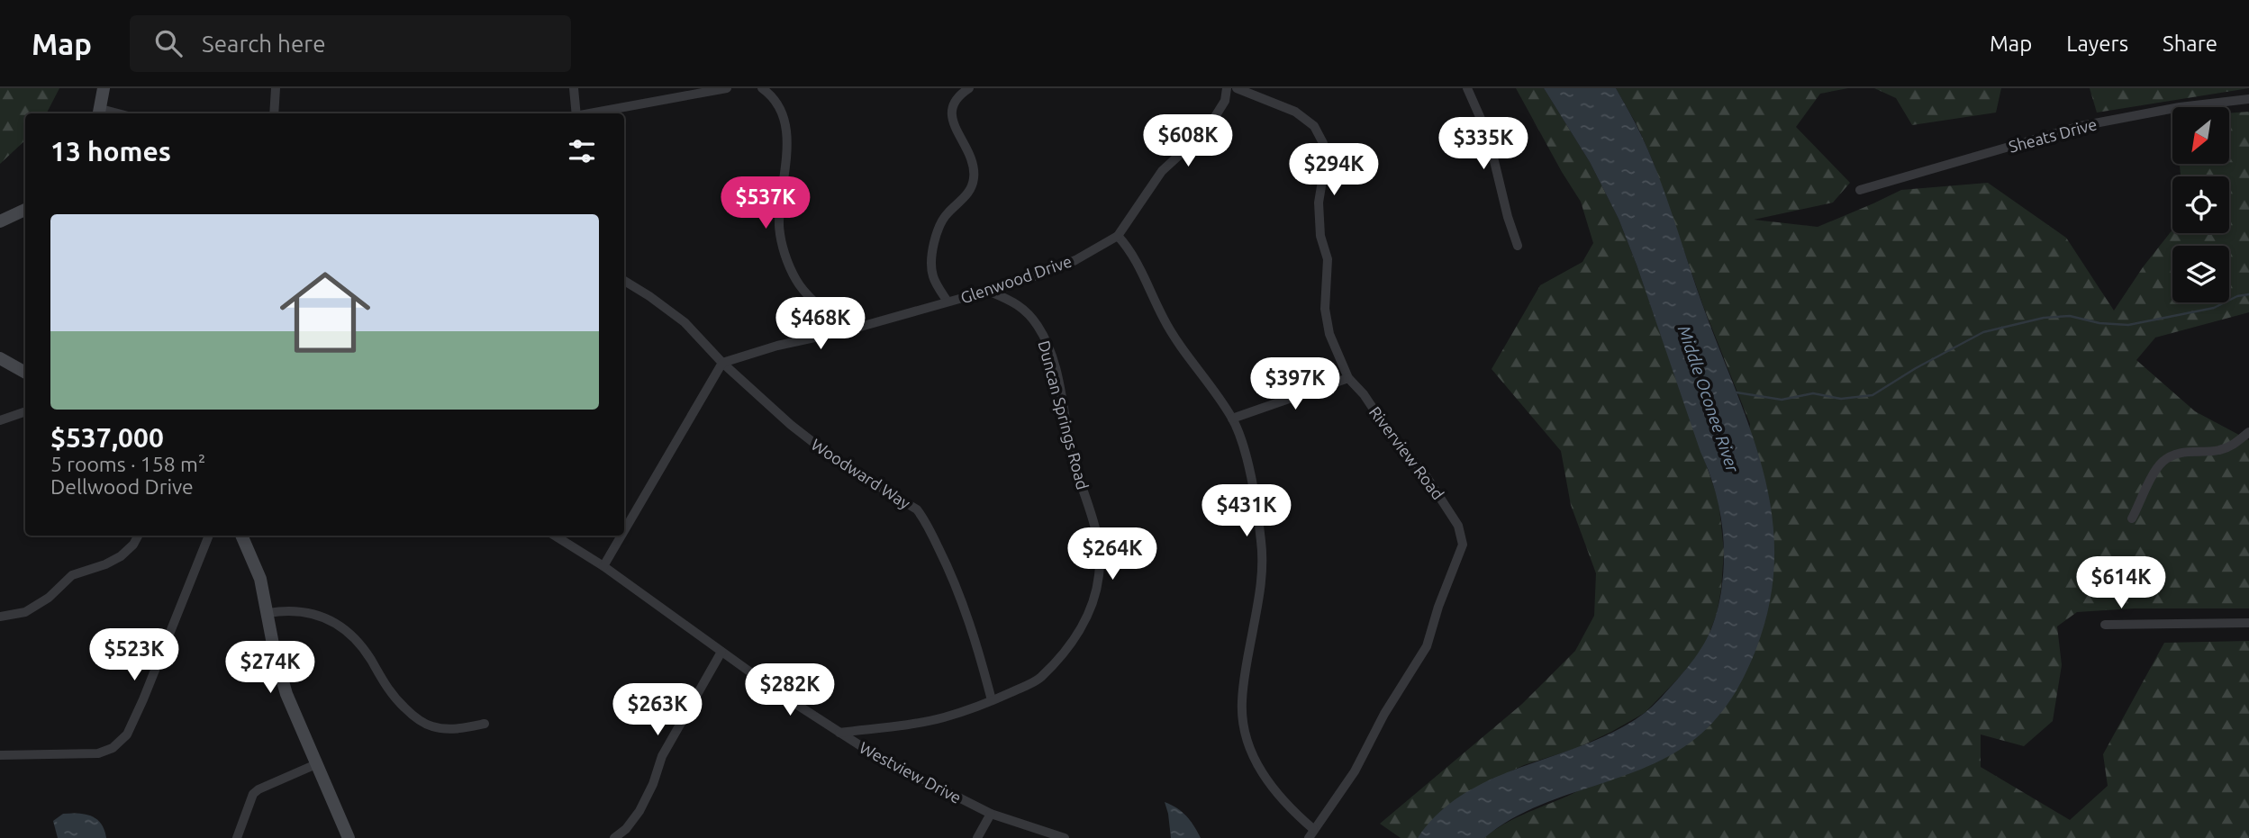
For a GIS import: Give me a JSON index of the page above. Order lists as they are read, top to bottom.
{
  "streets": {
    "street": [
      "Sheats Drive",
      "Glenwood Drive",
      "Duncan Springs Road",
      "Riverview Road",
      "Woodward Way",
      "Westview Drive"
    ]
  },
  "crossings": [
    ["Glenwood Drive", "Duncan Springs Road"],
    ["Glenwood Drive", "Woodward Way"],
    ["Duncan Springs Road", "Woodward Way"],
    ["Duncan Springs Road", "Westview Drive"]
  ],
  "water": ["Middle Oconee River"],
  "north": "bottom left",
  "page": {
    "header": "Map",
    "search": "Search here",
    "nav": ["Map", "Layers", "Share"],
    "heading": "13 homes",
    "price": [
      "$608K",
      "$335K",
      "$294K",
      "$537K",
      "$468K",
      "$397K",
      "$431K",
      "$264K",
      "$614K",
      "$523K",
      "$274K",
      "$282K",
      "$263K"
    ],
    "list": [
      {
        "name": "$537,000",
        "note": "5 rooms · 158 m² · Dellwood Drive"
      }
    ]
  }
}
